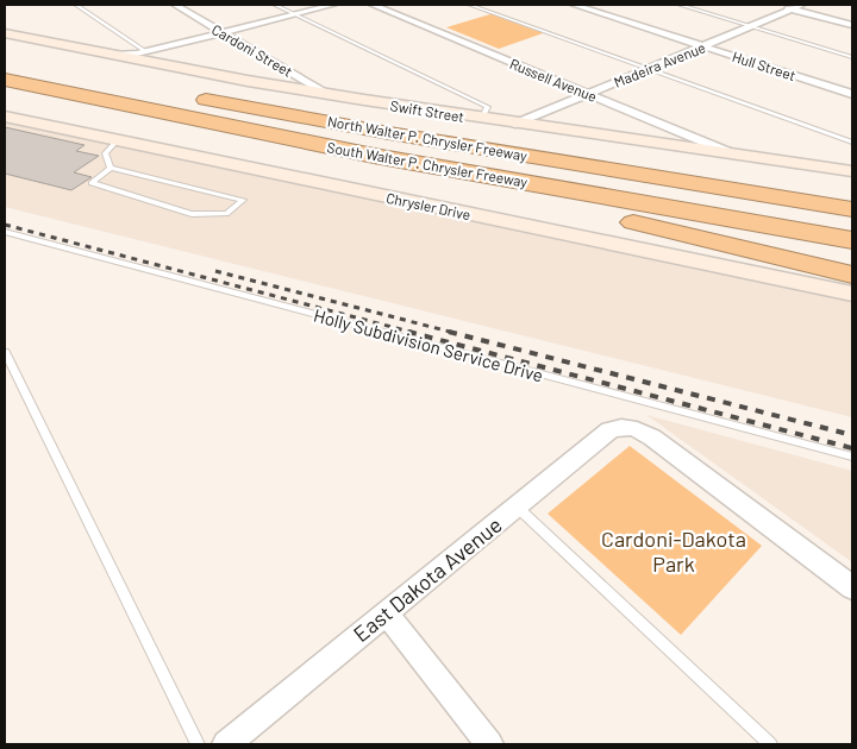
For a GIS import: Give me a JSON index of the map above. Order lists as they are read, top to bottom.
{
  "streets": {
    "highway": ["North Walter P. Chrysler Freeway", "South Walter P. Chrysler Freeway"],
    "main road": ["Swift Street", "Chrysler Drive"],
    "street": [
      "Cardoni Street",
      "Madeira Avenue",
      "Hull Street",
      "Russell Avenue",
      "East Dakota Avenue"
    ],
    "lane": ["Holly Subdivision Service Drive"]
  },
  "crossings": [
    ["Cardoni Street", "Swift Street"],
    ["Madeira Avenue", "Hull Street"],
    ["Madeira Avenue", "Russell Avenue"],
    ["Madeira Avenue", "Swift Street"],
    ["Russell Avenue", "Swift Street"]
  ],
  "parks": ["Cardoni-Dakota Park"]
}
